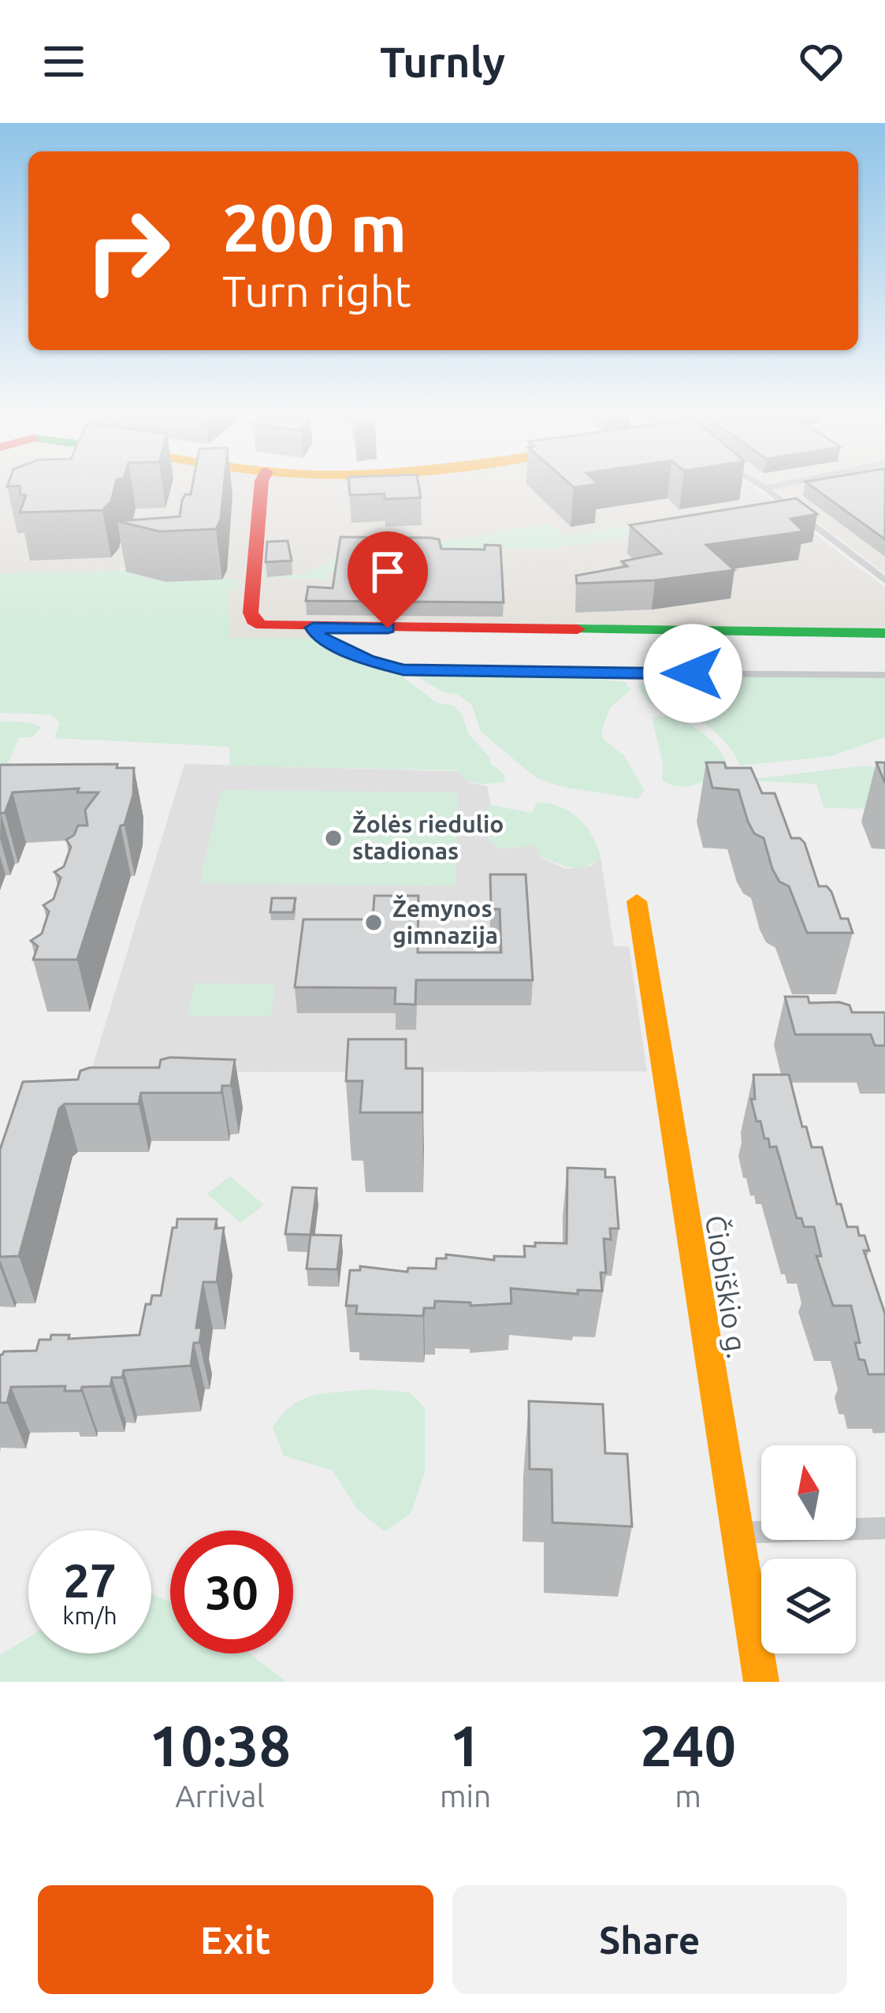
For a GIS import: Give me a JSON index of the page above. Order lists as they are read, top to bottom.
{
  "streets": {
    "street": ["Čiobiškio g."]
  },
  "places": ["Žolės riedulio stadionas", "Žemynos gimnazija"],
  "north": "top",
  "page": {
    "header": "Turnly",
    "turn": ["200 m", "Turn right"],
    "speed": "27 km/h",
    "limit": "30",
    "eta": [
      "10:38",
      "Arrival",
      "1",
      "min",
      "240",
      "m"
    ],
    "buttons": ["Exit", "Share"]
  }
}
